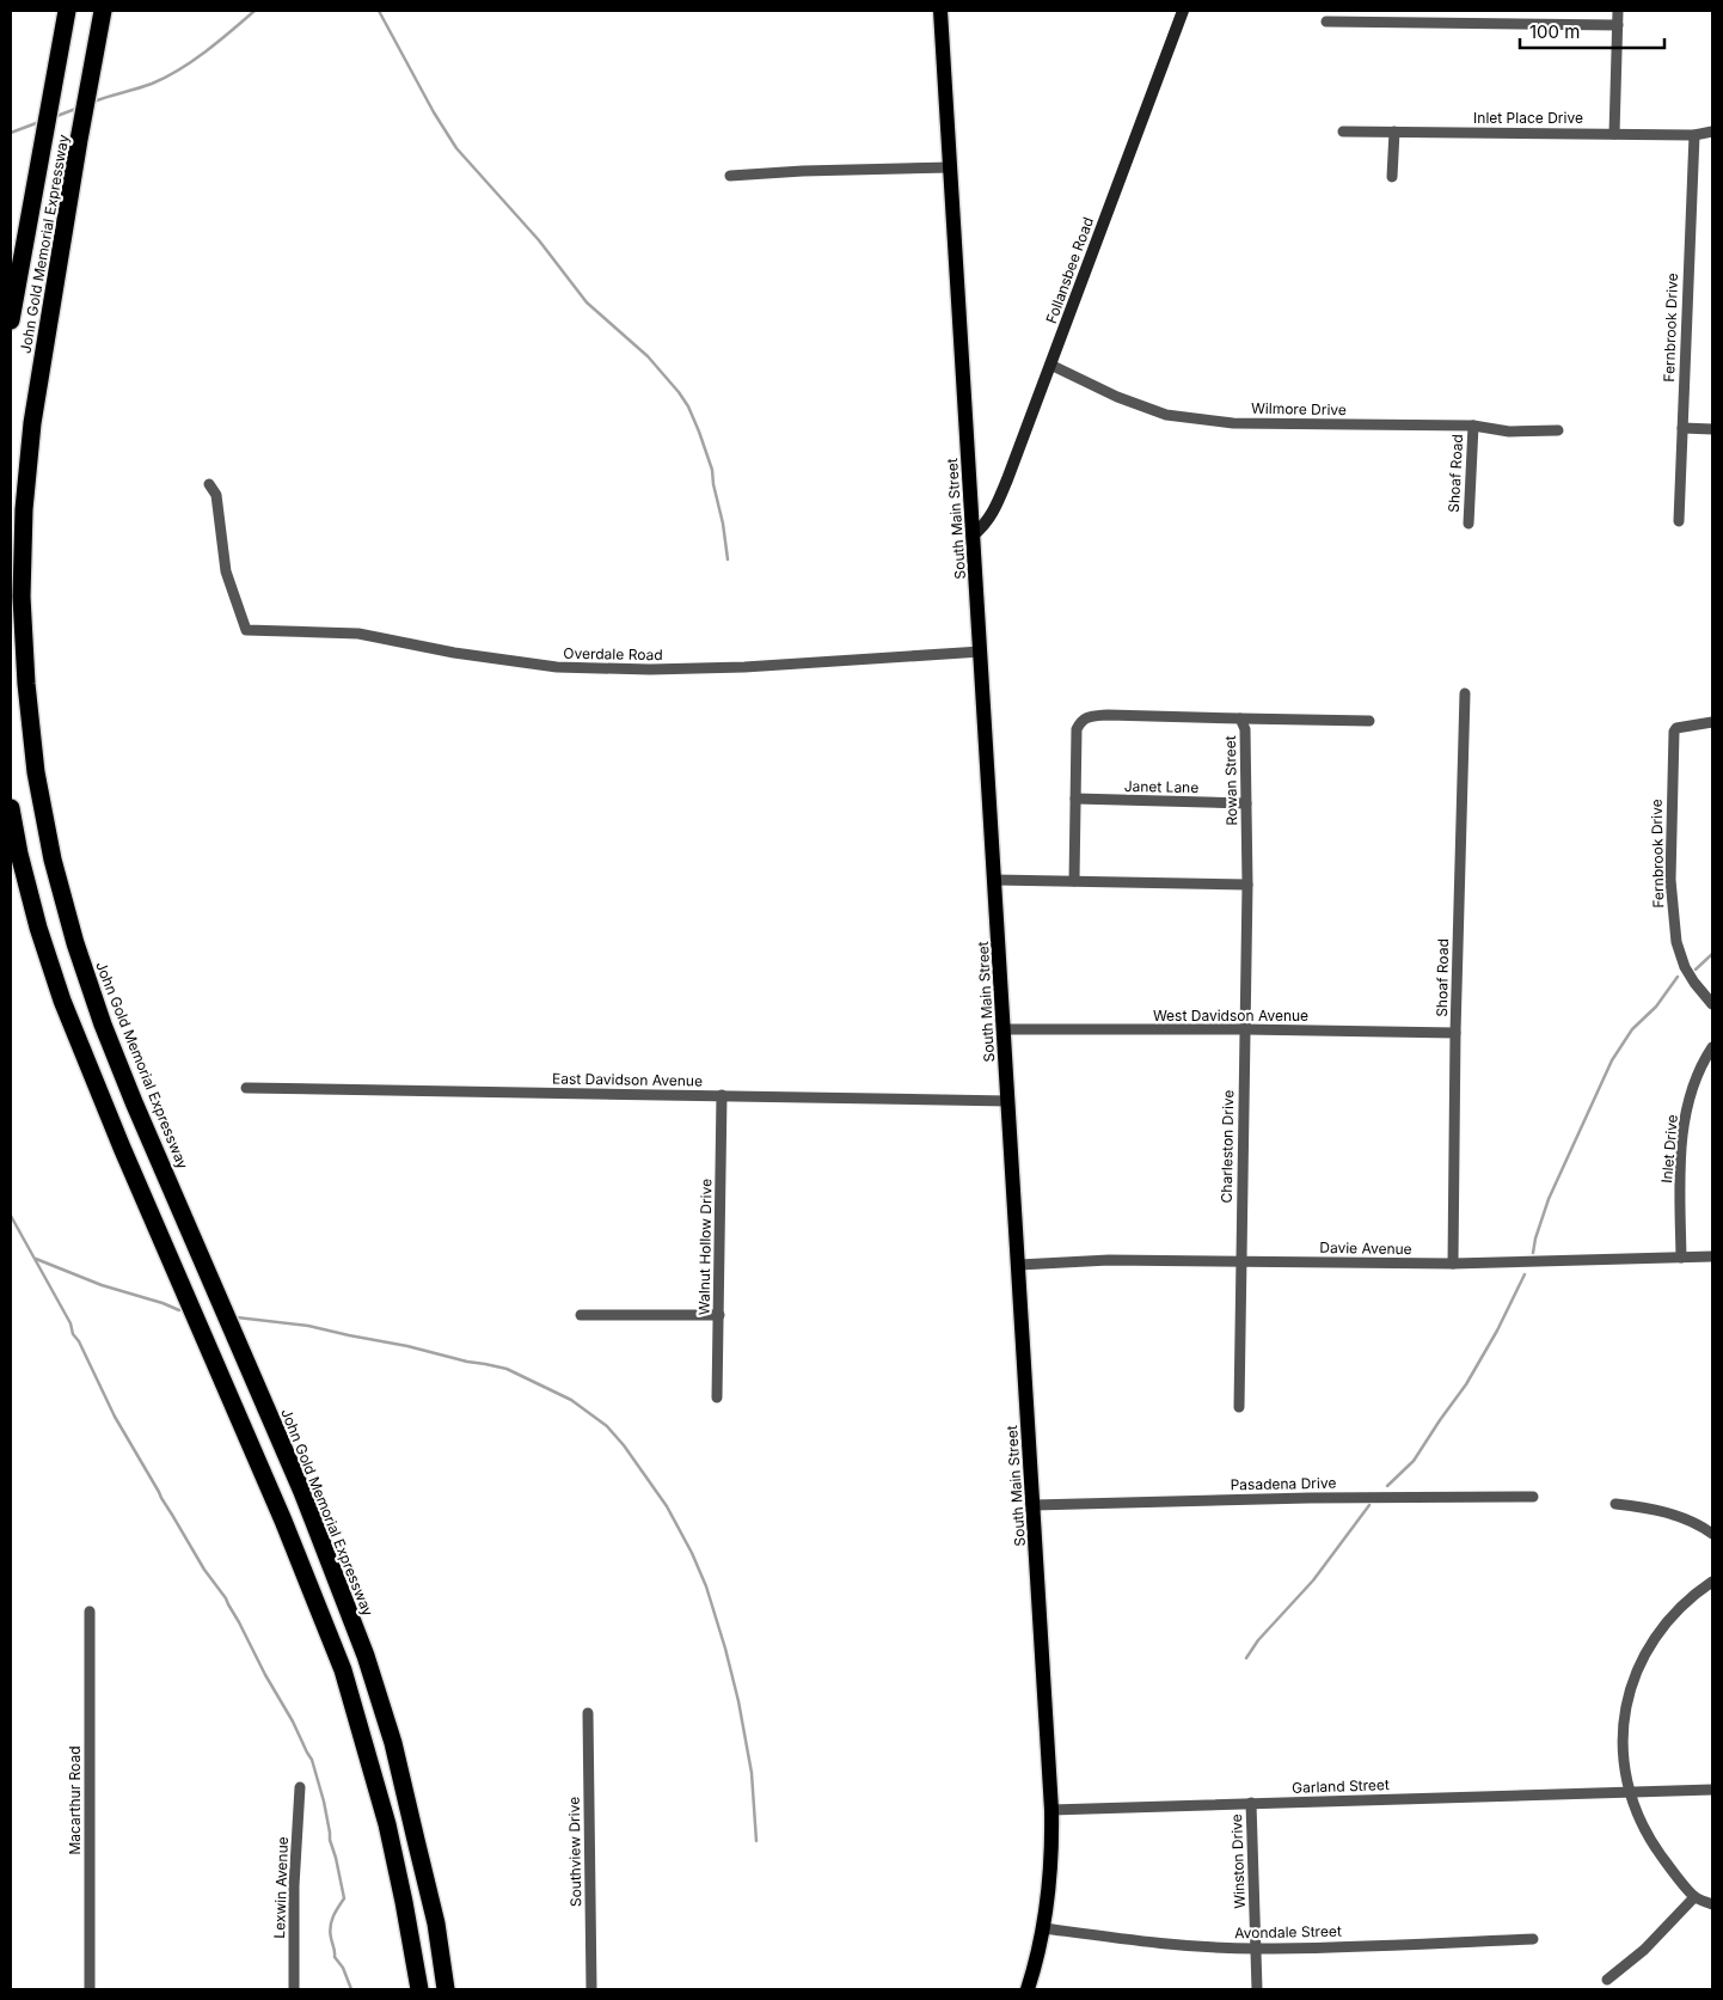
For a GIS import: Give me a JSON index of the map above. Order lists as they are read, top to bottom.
{
  "streets": {
    "highway": ["John Gold Memorial Expressway"],
    "main road": ["South Main Street"],
    "street": [
      "Inlet Place Drive",
      "Follansbee Road",
      "Fernbrook Drive",
      "Wilmore Drive",
      "Shoaf Road",
      "Overdale Road",
      "Rowan Street",
      "Janet Lane",
      "West Davidson Avenue",
      "East Davidson Avenue",
      "Charleston Drive",
      "Inlet Drive",
      "Walnut Hollow Drive",
      "Davie Avenue",
      "Pasadena Drive",
      "Garland Street",
      "Macarthur Road",
      "Southview Drive",
      "Winston Drive",
      "Lexwin Avenue",
      "Avondale Street"
    ]
  },
  "crossings": [
    ["Inlet Place Drive", "Fernbrook Drive"],
    ["Follansbee Road", "Wilmore Drive"],
    ["Follansbee Road", "South Main Street"],
    ["Wilmore Drive", "Shoaf Road"],
    ["Shoaf Road", "West Davidson Avenue"],
    ["Shoaf Road", "Davie Avenue"],
    ["South Main Street", "Overdale Road"],
    ["South Main Street", "West Davidson Avenue"],
    ["South Main Street", "East Davidson Avenue"],
    ["South Main Street", "Davie Avenue"],
    ["South Main Street", "Pasadena Drive"],
    ["South Main Street", "Garland Street"],
    ["South Main Street", "Avondale Street"],
    ["Rowan Street", "Janet Lane"],
    ["Rowan Street", "Charleston Drive"],
    ["West Davidson Avenue", "Charleston Drive"],
    ["East Davidson Avenue", "Walnut Hollow Drive"],
    ["Charleston Drive", "Davie Avenue"],
    ["Inlet Drive", "Davie Avenue"],
    ["Garland Street", "Winston Drive"],
    ["Winston Drive", "Avondale Street"]
  ],
  "scale_bar": "100 m"
}
